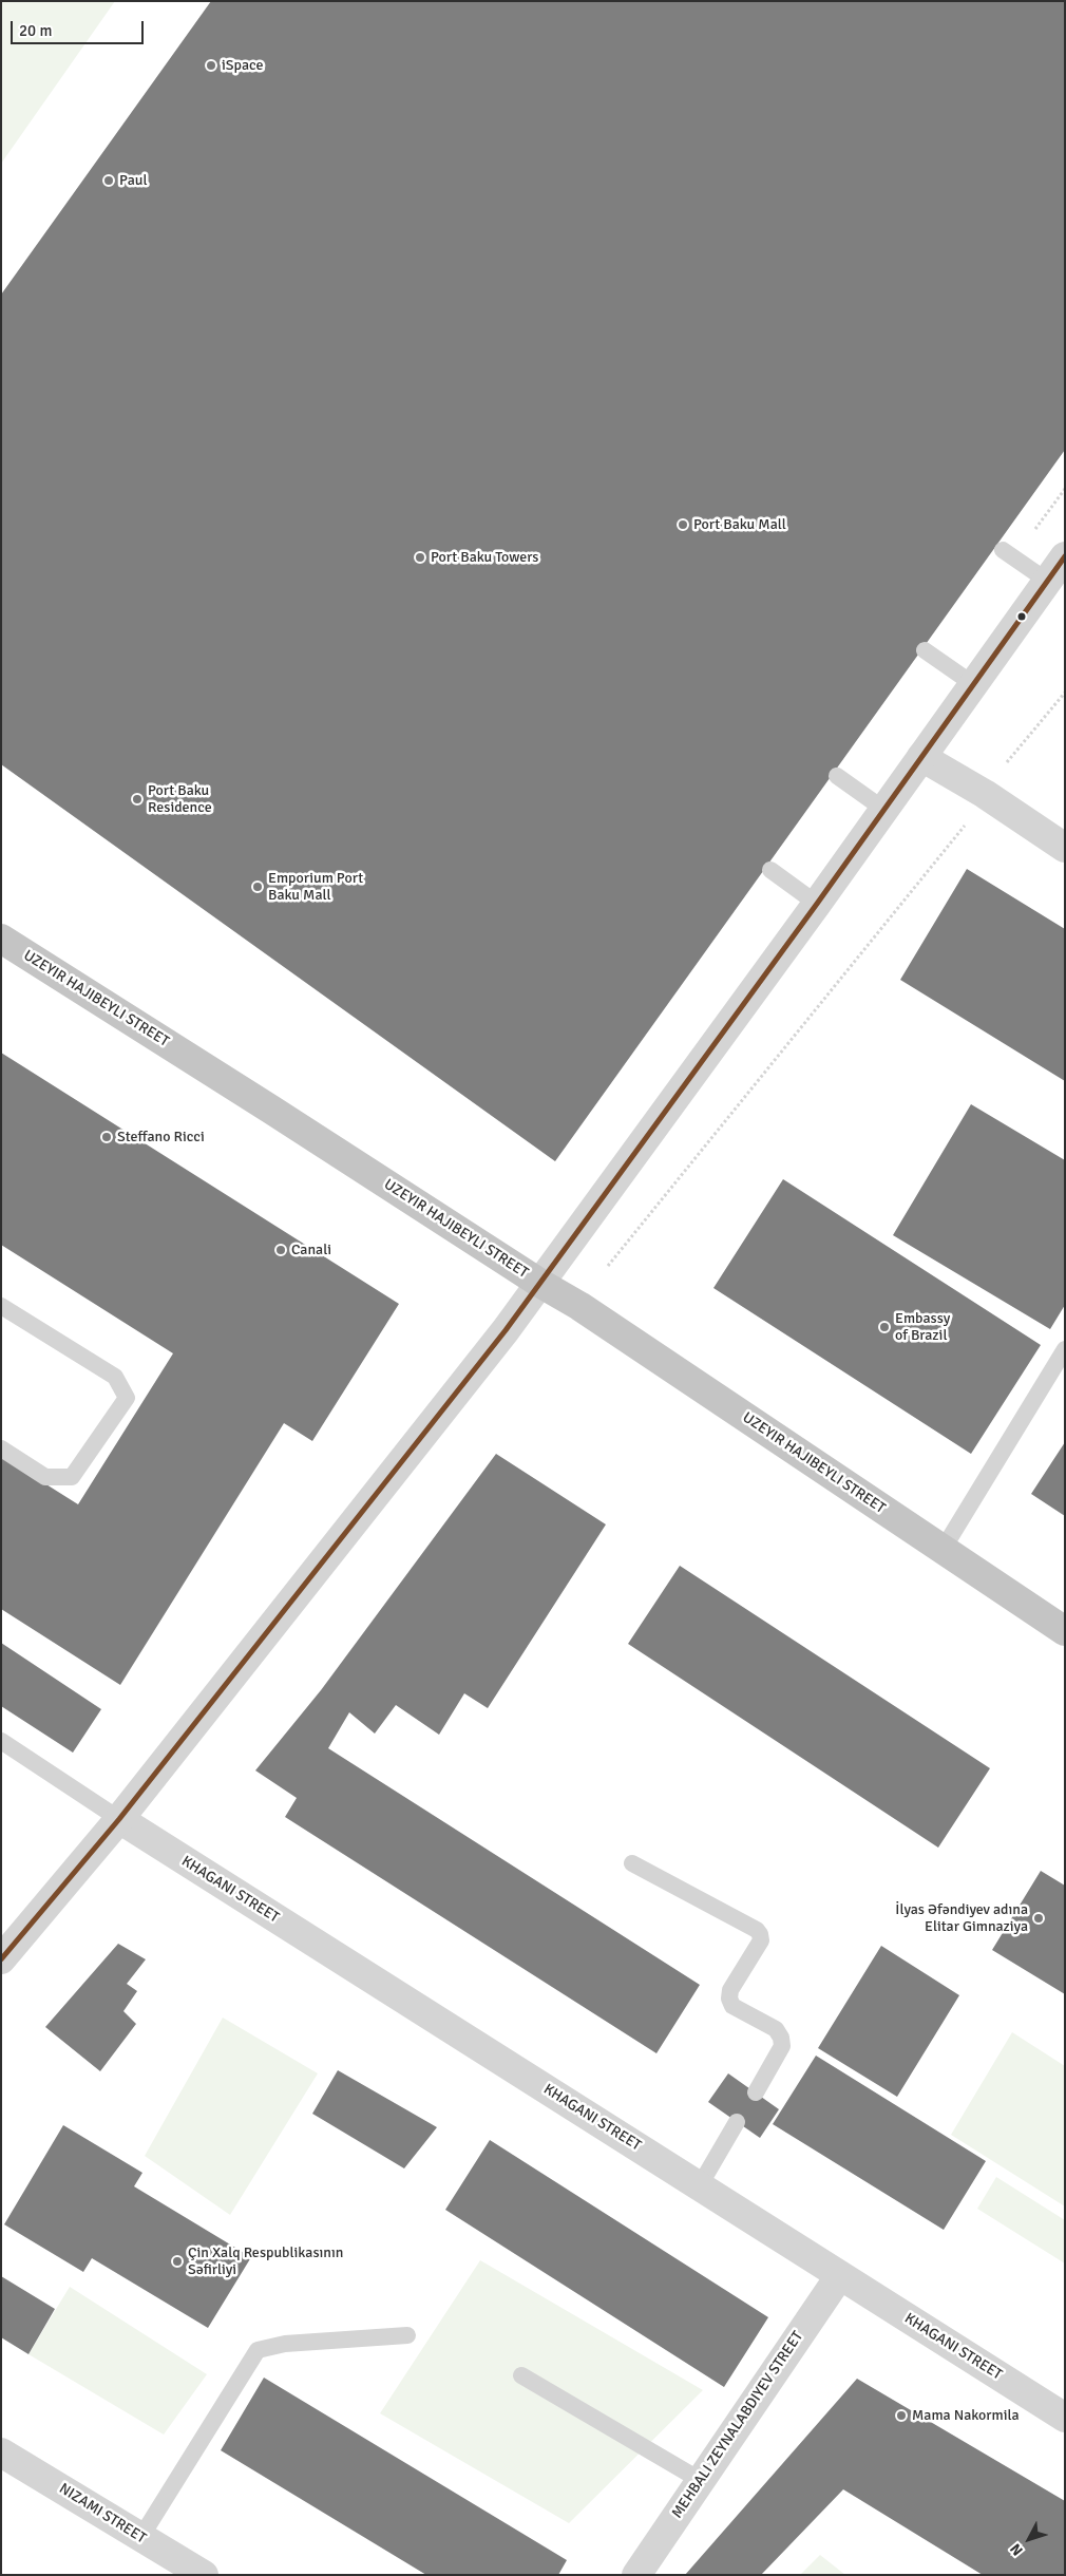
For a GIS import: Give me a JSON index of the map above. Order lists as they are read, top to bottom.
{
  "streets": {
    "highway": ["UZEYIR HAJIBEYLI STREET"],
    "street": ["KHAGANI STREET", "MEHBALI ZEYNALABDIYEV STREET", "NIZAMI STREET"]
  },
  "crossings": [
    ["KHAGANI STREET", "MEHBALI ZEYNALABDIYEV STREET"]
  ],
  "places": [
    "iSpace",
    "Paul",
    "Port Baku Mall",
    "Port Baku Towers",
    "Port Baku Residence",
    "Emporium Port Baku Mall",
    "Steffano Ricci",
    "Canali",
    "Embassy of Brazil",
    "İlyas Əfəndiyev adına Elitar Gimnaziya",
    "Çin Xalq Respublikasının Səfirliyi",
    "Mama Nakormila"
  ],
  "scale_bar": "20 m",
  "north": "bottom left"
}
